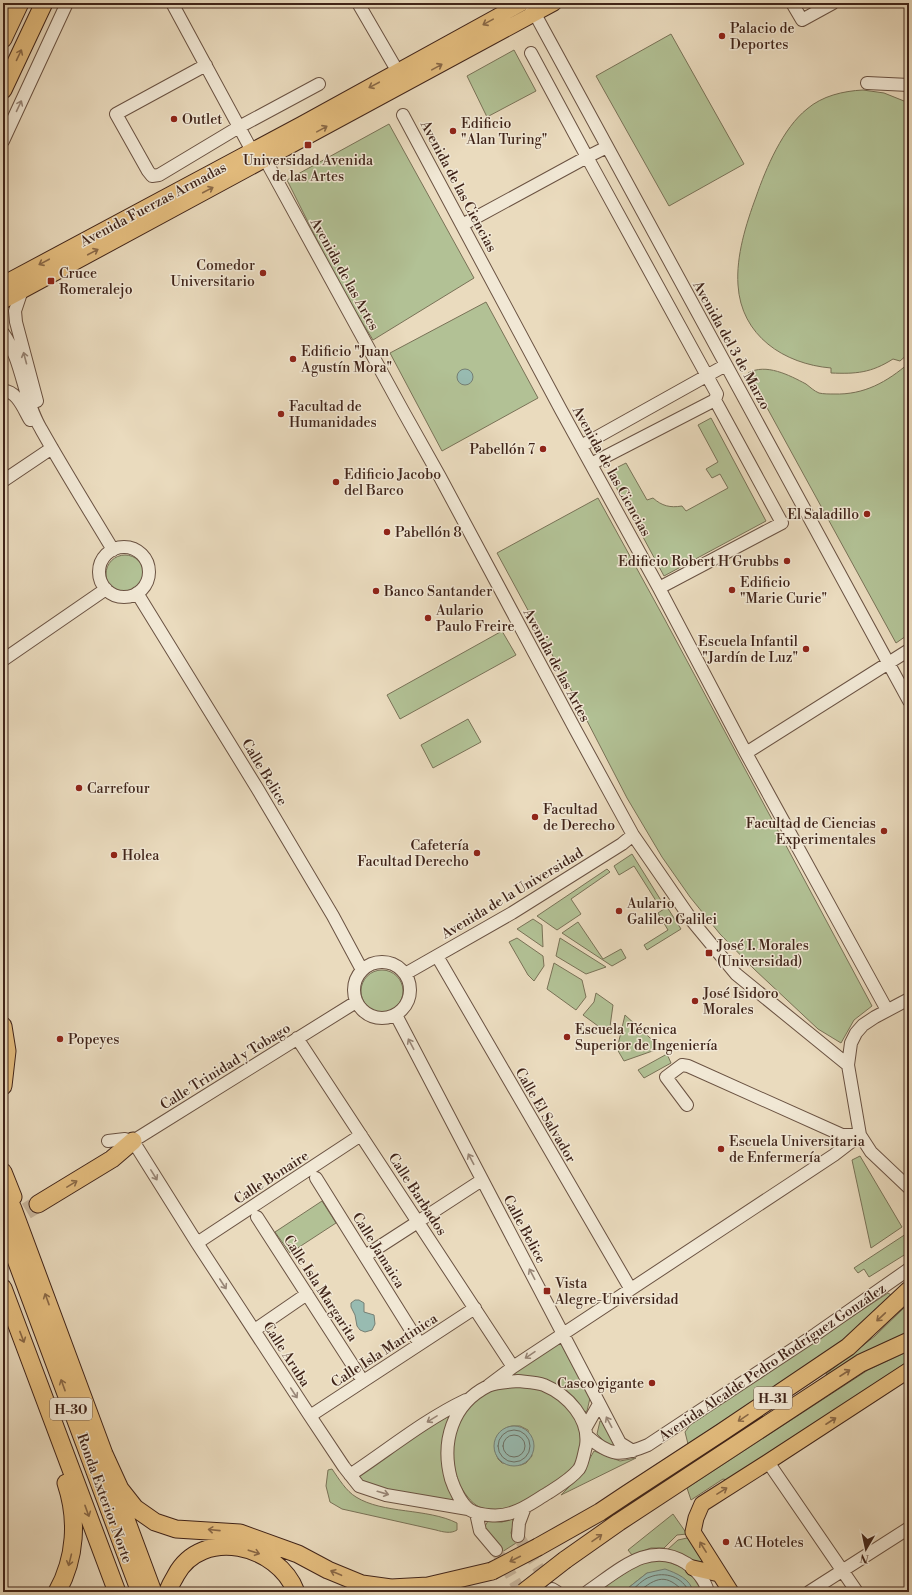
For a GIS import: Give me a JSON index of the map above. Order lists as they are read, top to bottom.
{
  "streets": {
    "highway": ["H-31", "H-30", "Ronda Exterior Norte"],
    "main road": ["Avenida Fuerzas Armadas"],
    "street": [
      "Avenida de las Ciencias",
      "Avenida de las Artes",
      "Avenida del 3 de Marzo",
      "Calle Belice",
      "Avenida de la Universidad",
      "Calle Trinidad y Tobago",
      "Calle El Salvador",
      "Calle Bonaire",
      "Calle Barbados",
      "Calle Jamaica",
      "Calle Isla Margarita",
      "Calle Isla Martinica",
      "Calle Aruba",
      "Avenida Alcalde Pedro Rodríguez González"
    ]
  },
  "crossings": [
    ["Avenida Fuerzas Armadas", "Avenida de las Artes"],
    ["Avenida Fuerzas Armadas", "Avenida del 3 de Marzo"],
    ["Avenida de las Artes", "Avenida de la Universidad"],
    ["Calle Belice", "Avenida de la Universidad"],
    ["Calle Belice", "Calle Trinidad y Tobago"],
    ["Calle Belice", "Avenida Alcalde Pedro Rodríguez González"],
    ["Avenida de la Universidad", "Calle Trinidad y Tobago"],
    ["Avenida de la Universidad", "Calle El Salvador"],
    ["Calle Trinidad y Tobago", "Calle Barbados"],
    ["Calle Trinidad y Tobago", "Calle Aruba"],
    ["Calle Bonaire", "Calle Barbados"],
    ["Calle Bonaire", "Calle Aruba"],
    ["Calle Barbados", "Calle Isla Martinica"],
    ["Calle Isla Martinica", "Calle Aruba"]
  ],
  "one_way": ["Calle Belice", "Calle Aruba"],
  "places": {
    "other": [
      "Palacio de Deportes",
      "Outlet",
      "Edificio \"Alan Turing\"",
      "Comedor Universitario",
      "Edificio \"Juan Agustín Mora\"",
      "Facultad de Humanidades",
      "Pabellón 7",
      "Edificio Jacobo del Barco",
      "El Saladillo",
      "Pabellón 8",
      "Edificio Robert H Grubbs",
      "Edificio \"Marie Curie\"",
      "Banco Santander",
      "Aulario Paulo Freire",
      "Escuela Infantil \"Jardín de Luz\"",
      "Carrefour",
      "Facultad de Derecho",
      "Facultad de Ciencias Experimentales",
      "Cafetería Facultad Derecho",
      "Holea",
      "Aulario Galileo Galilei",
      "José Isidoro Morales",
      "Escuela Técnica Superior de Ingeniería",
      "Popeyes",
      "Escuela Universitaria de Enfermería",
      "Casco gigante",
      "AC Hoteles"
    ],
    "transit": [
      "Universidad Avenida de las Artes",
      "Cruce Romeralejo",
      "José I. Morales (Universidad)",
      "Vista Alegre-Universidad"
    ]
  },
  "north": "bottom"
}
